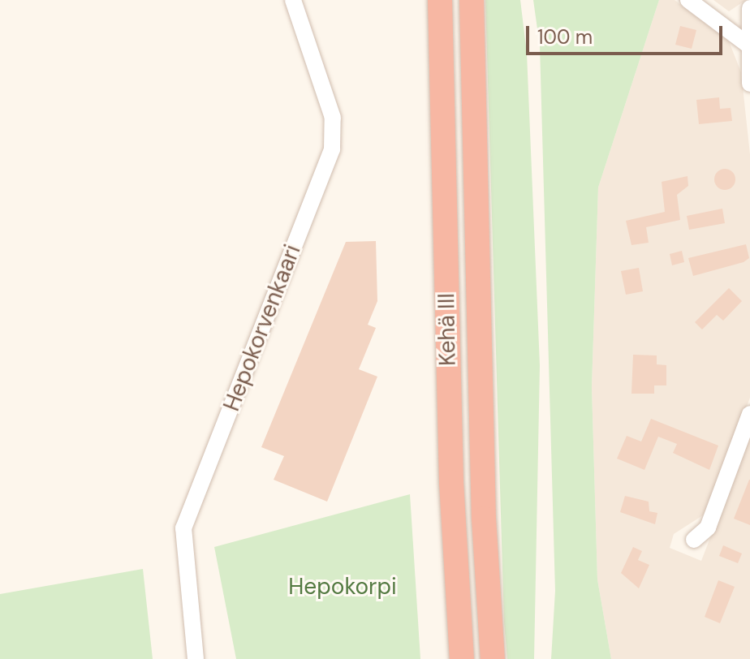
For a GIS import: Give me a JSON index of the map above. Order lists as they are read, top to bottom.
{
  "streets": {
    "highway": ["Kehä III"],
    "street": ["Hepokorvenkaari"]
  },
  "parks": ["Hepokorpi"],
  "scale_bar": "100 m"
}
